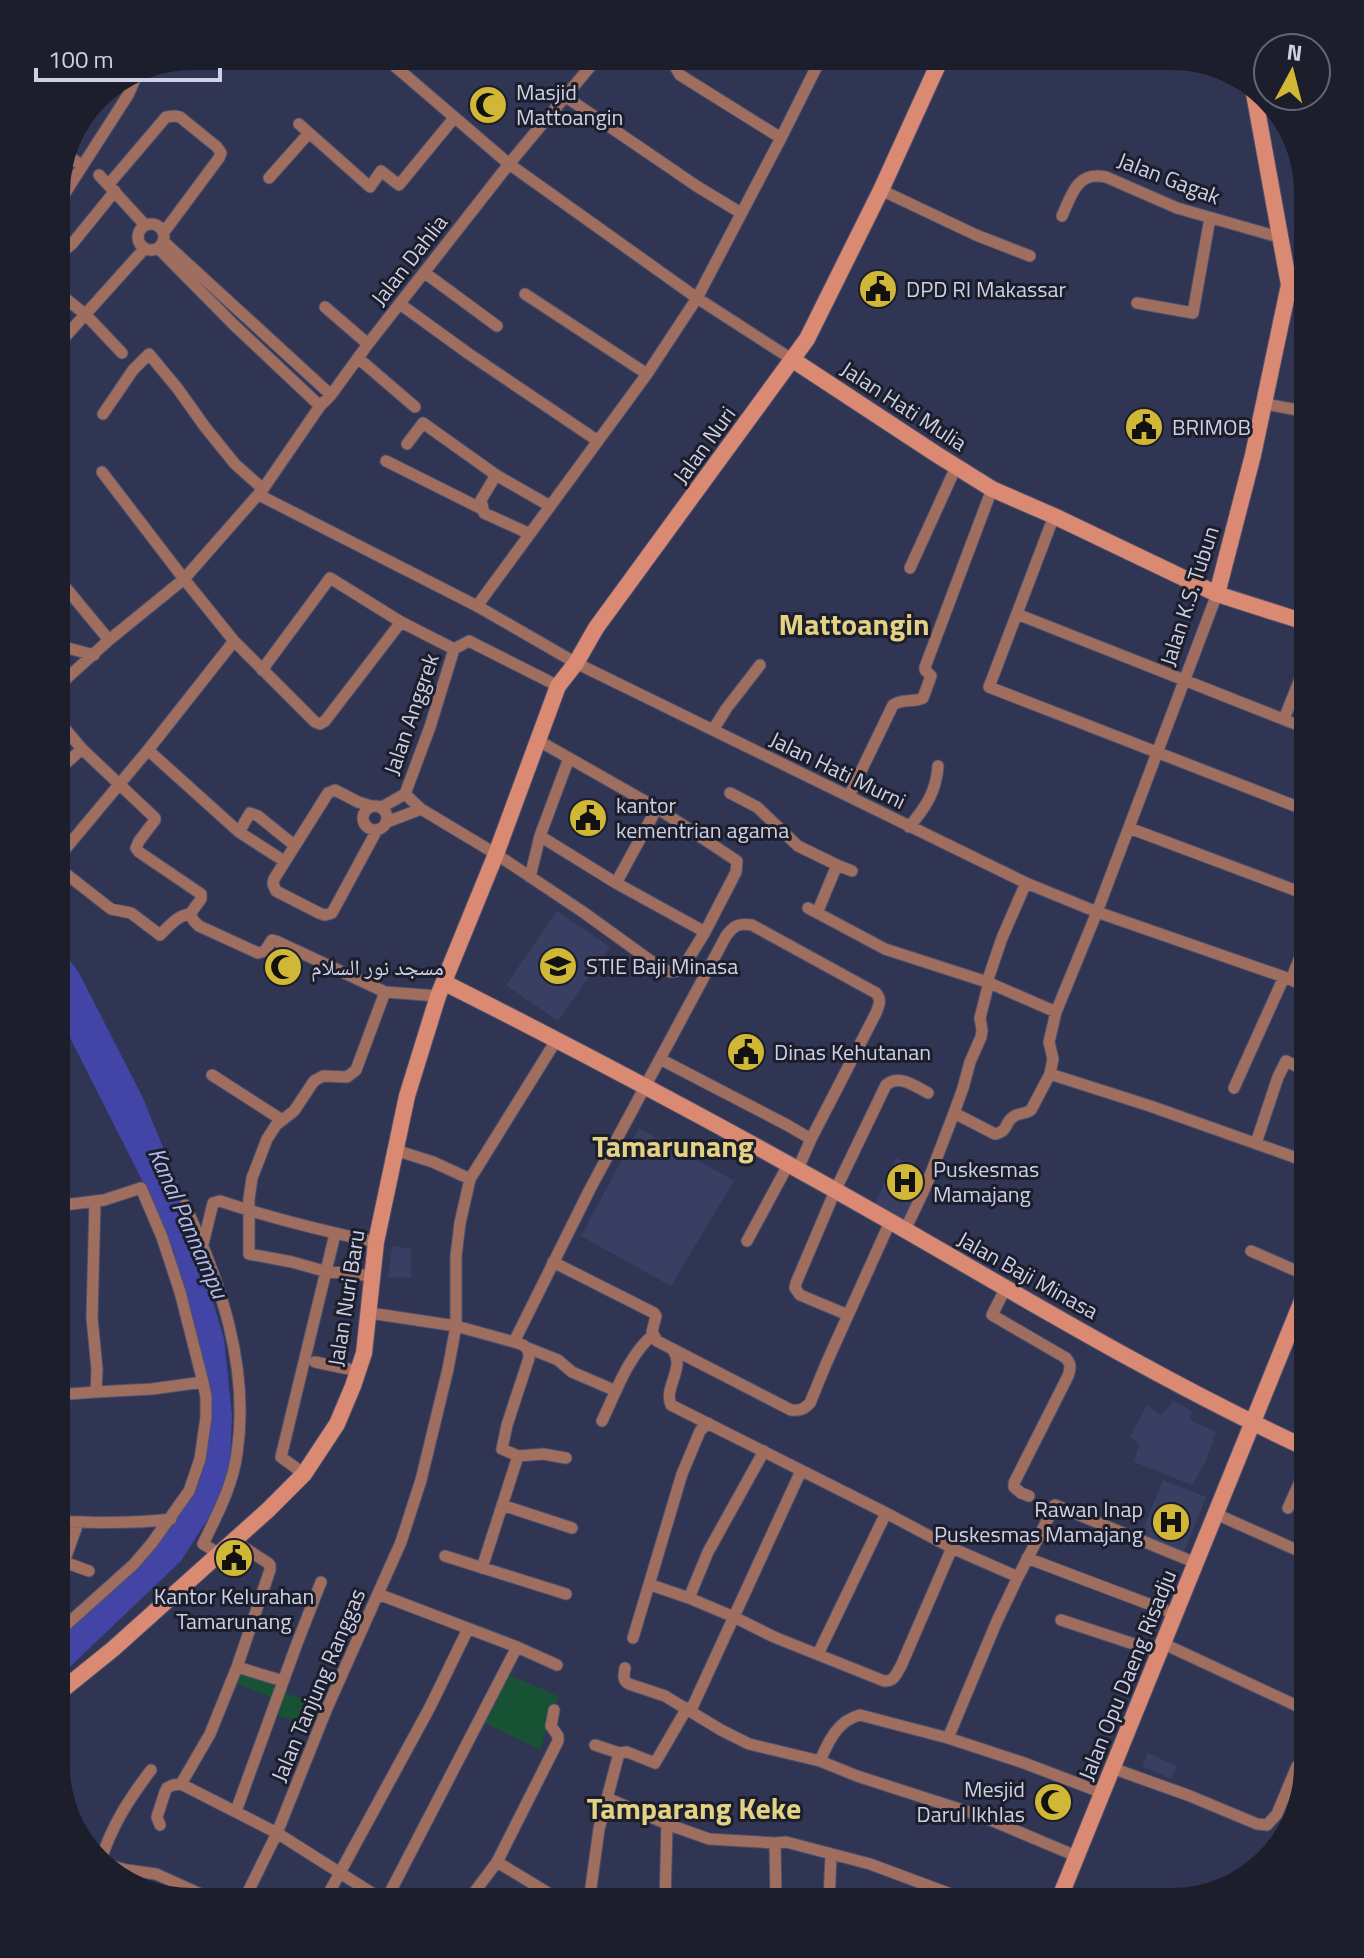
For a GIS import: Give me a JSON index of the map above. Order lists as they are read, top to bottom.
{
  "streets": {
    "street": [
      "Jalan Gagak",
      "Jalan Dahlia",
      "Jalan Hati Mulia",
      "Jalan Nuri",
      "Jalan K.S. Tubun",
      "Jalan Anggrek",
      "Jalan Hati Murni",
      "Jalan Baji Minasa",
      "Jalan Nuri Baru",
      "Jalan Opu Daeng Risadju",
      "Jalan Tanjung Ranggas"
    ]
  },
  "crossings": [
    ["Jalan Dahlia", "Jalan Hati Mulia"],
    ["Jalan Dahlia", "Jalan Hati Murni"],
    ["Jalan Hati Mulia", "Jalan Nuri"],
    ["Jalan Hati Mulia", "Jalan K.S. Tubun"],
    ["Jalan Nuri", "Jalan Anggrek"],
    ["Jalan Nuri", "Jalan Hati Murni"],
    ["Jalan Nuri", "Jalan Baji Minasa"],
    ["Jalan Nuri", "Jalan Nuri Baru"],
    ["Jalan K.S. Tubun", "Jalan Hati Murni"],
    ["Jalan Baji Minasa", "Jalan Nuri Baru"],
    ["Jalan Baji Minasa", "Jalan Opu Daeng Risadju"],
    ["Jalan Baji Minasa", "Jalan Tanjung Ranggas"]
  ],
  "districts": ["Mattoangin", "Tamarunang", "Tamparang Keke"],
  "water": ["Kanal Pannampu"],
  "places": {
    "mosque": ["Masjid Mattoangin", "مسجد نور السلام", "Mesjid Darul Ikhlas"],
    "public building": [
      "DPD RI Makassar",
      "BRIMOB",
      "kantor kementrian agama",
      "Dinas Kehutanan",
      "Kantor Kelurahan Tamarunang"
    ],
    "school or university": ["STIE Baji Minasa"],
    "hospital": ["Puskesmas Mamajang", "Rawan Inap Puskesmas Mamajang"]
  },
  "scale_bar": "100 m",
  "north": "top"
}
